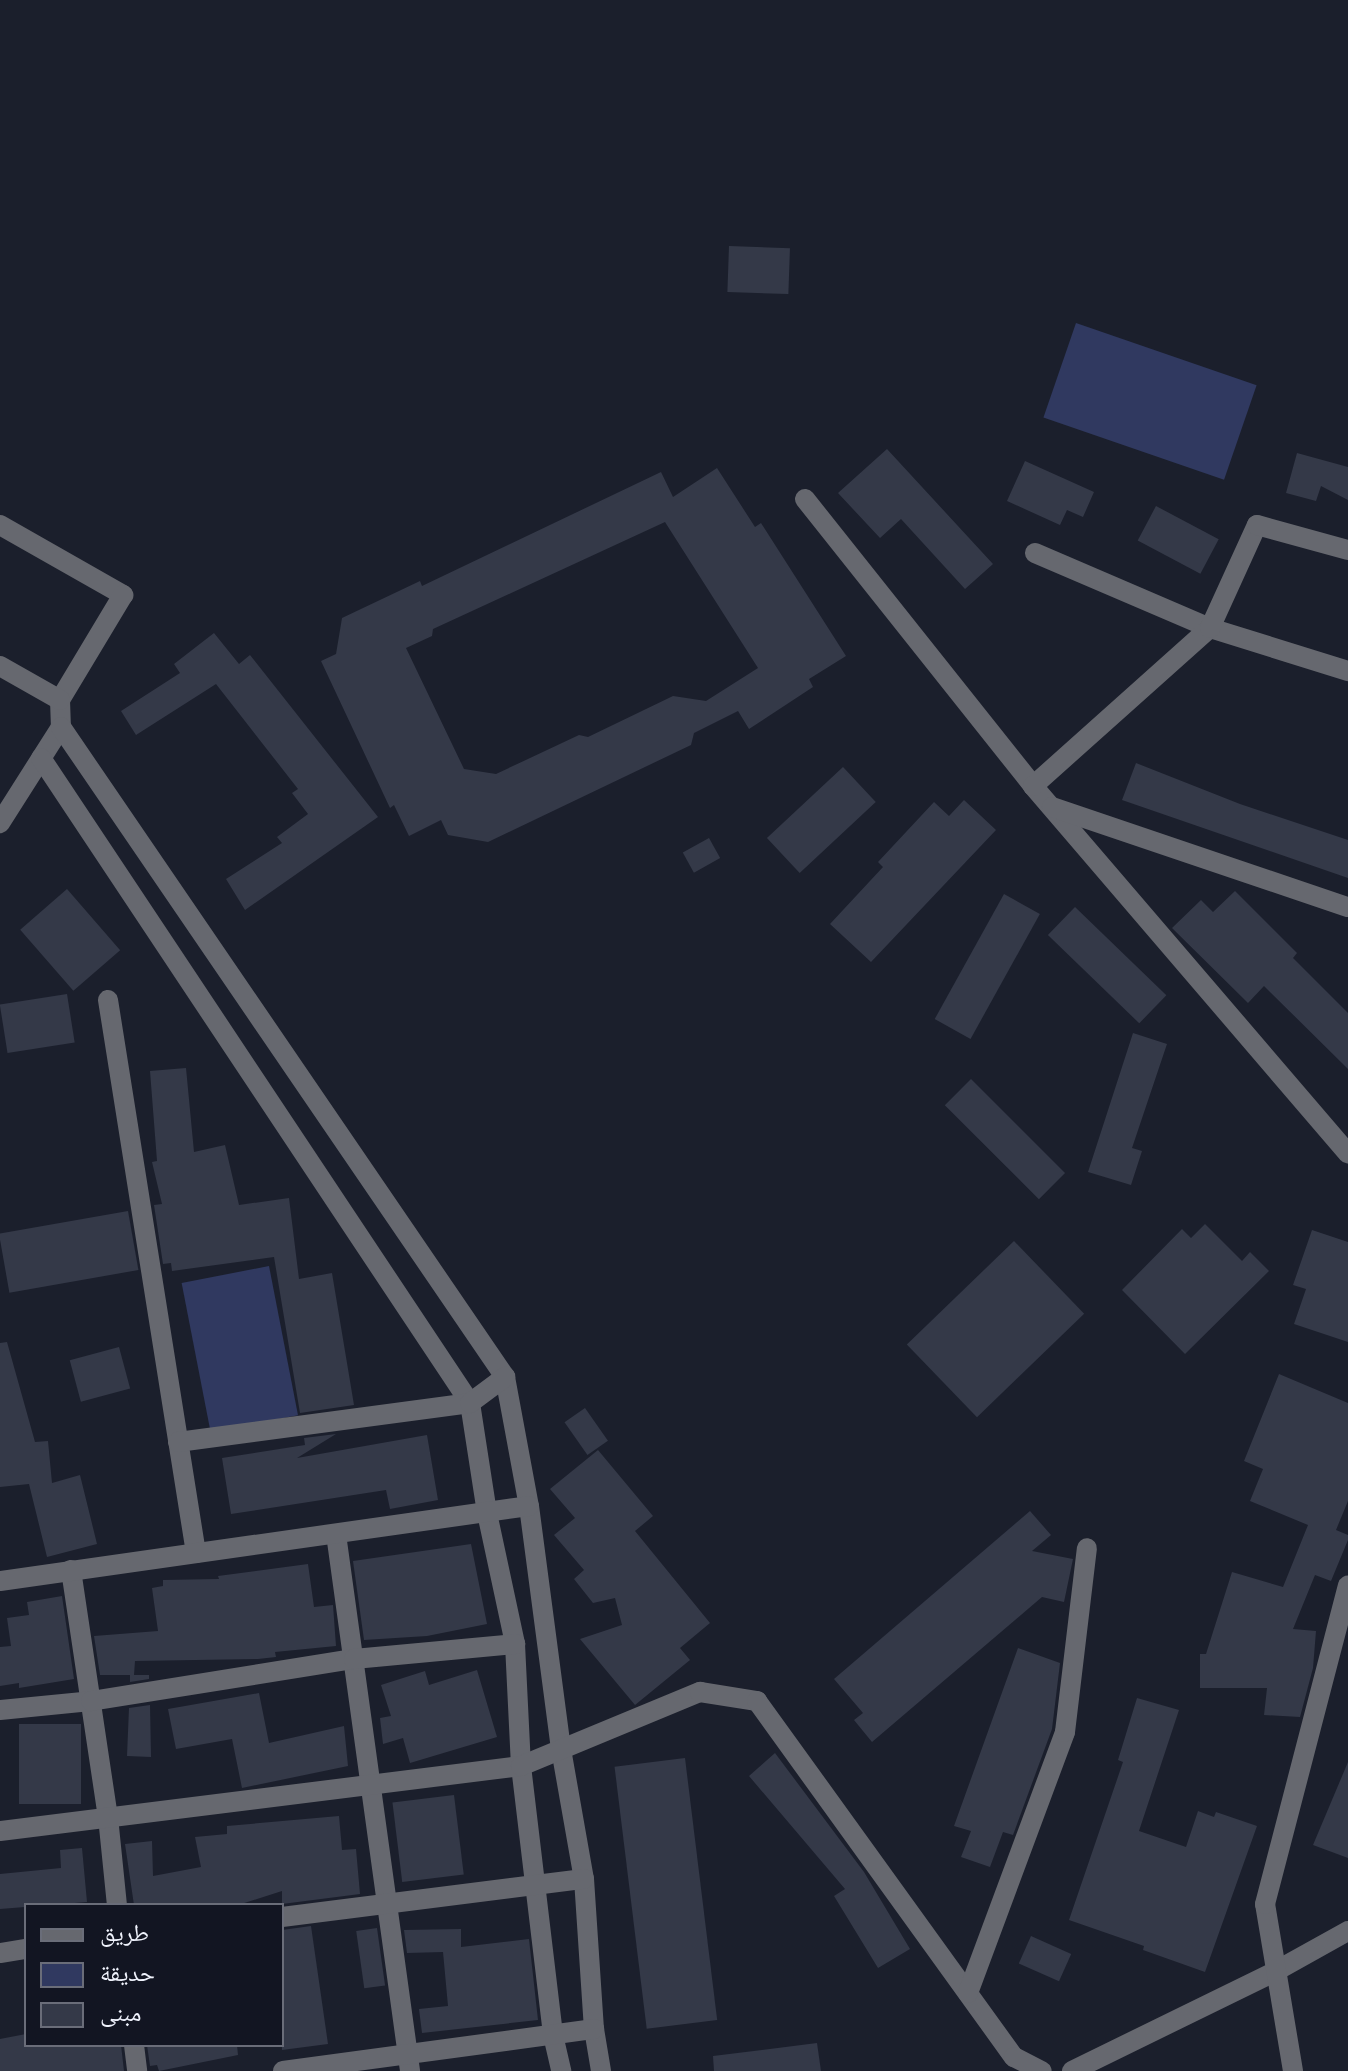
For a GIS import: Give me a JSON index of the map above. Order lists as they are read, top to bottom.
{
  "legend": ["طريق", "حديقة", "مبنى"]
}
